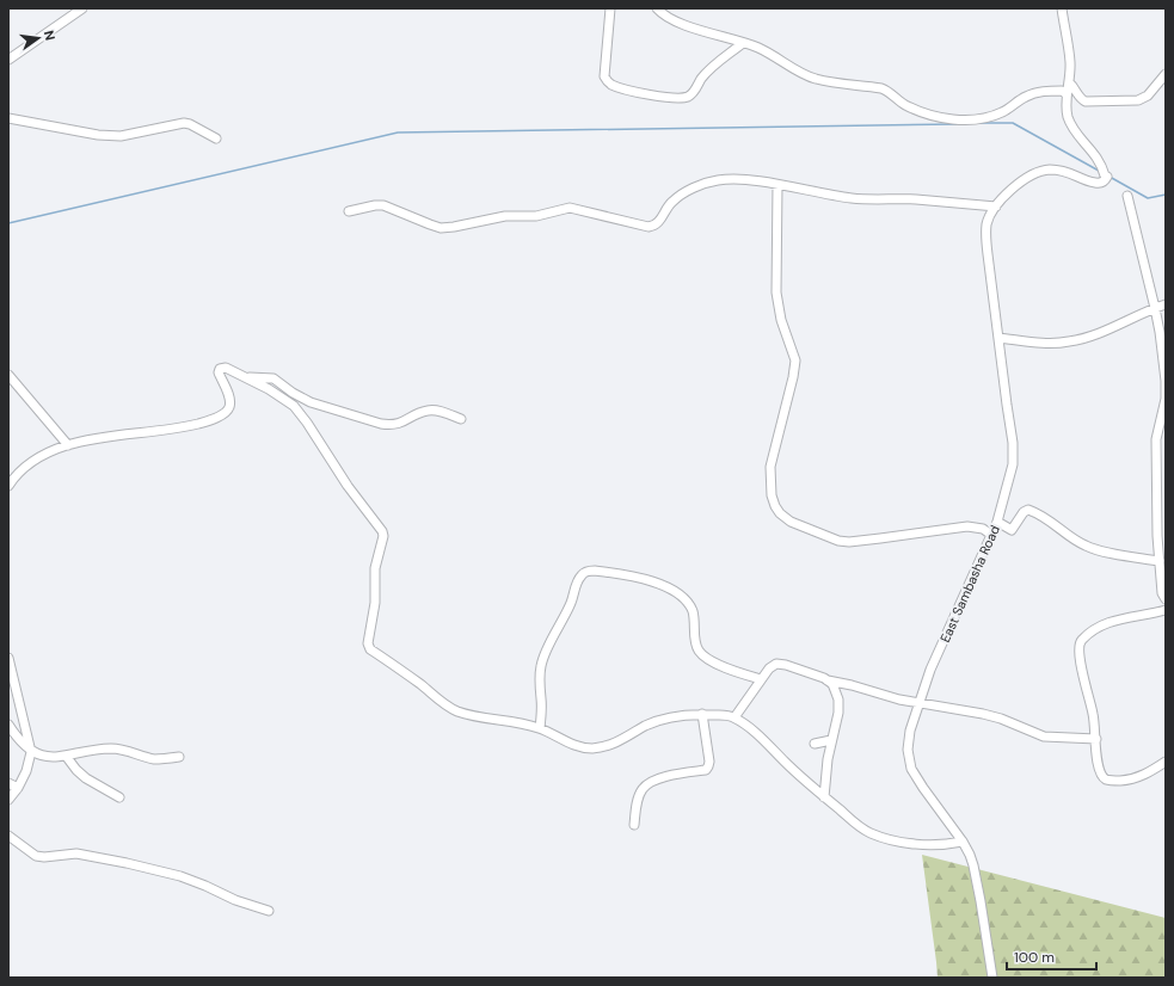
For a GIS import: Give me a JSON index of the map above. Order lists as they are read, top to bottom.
{
  "streets": {
    "street": ["East Sambasha Road"]
  },
  "scale_bar": "100 m",
  "north": "right"
}
